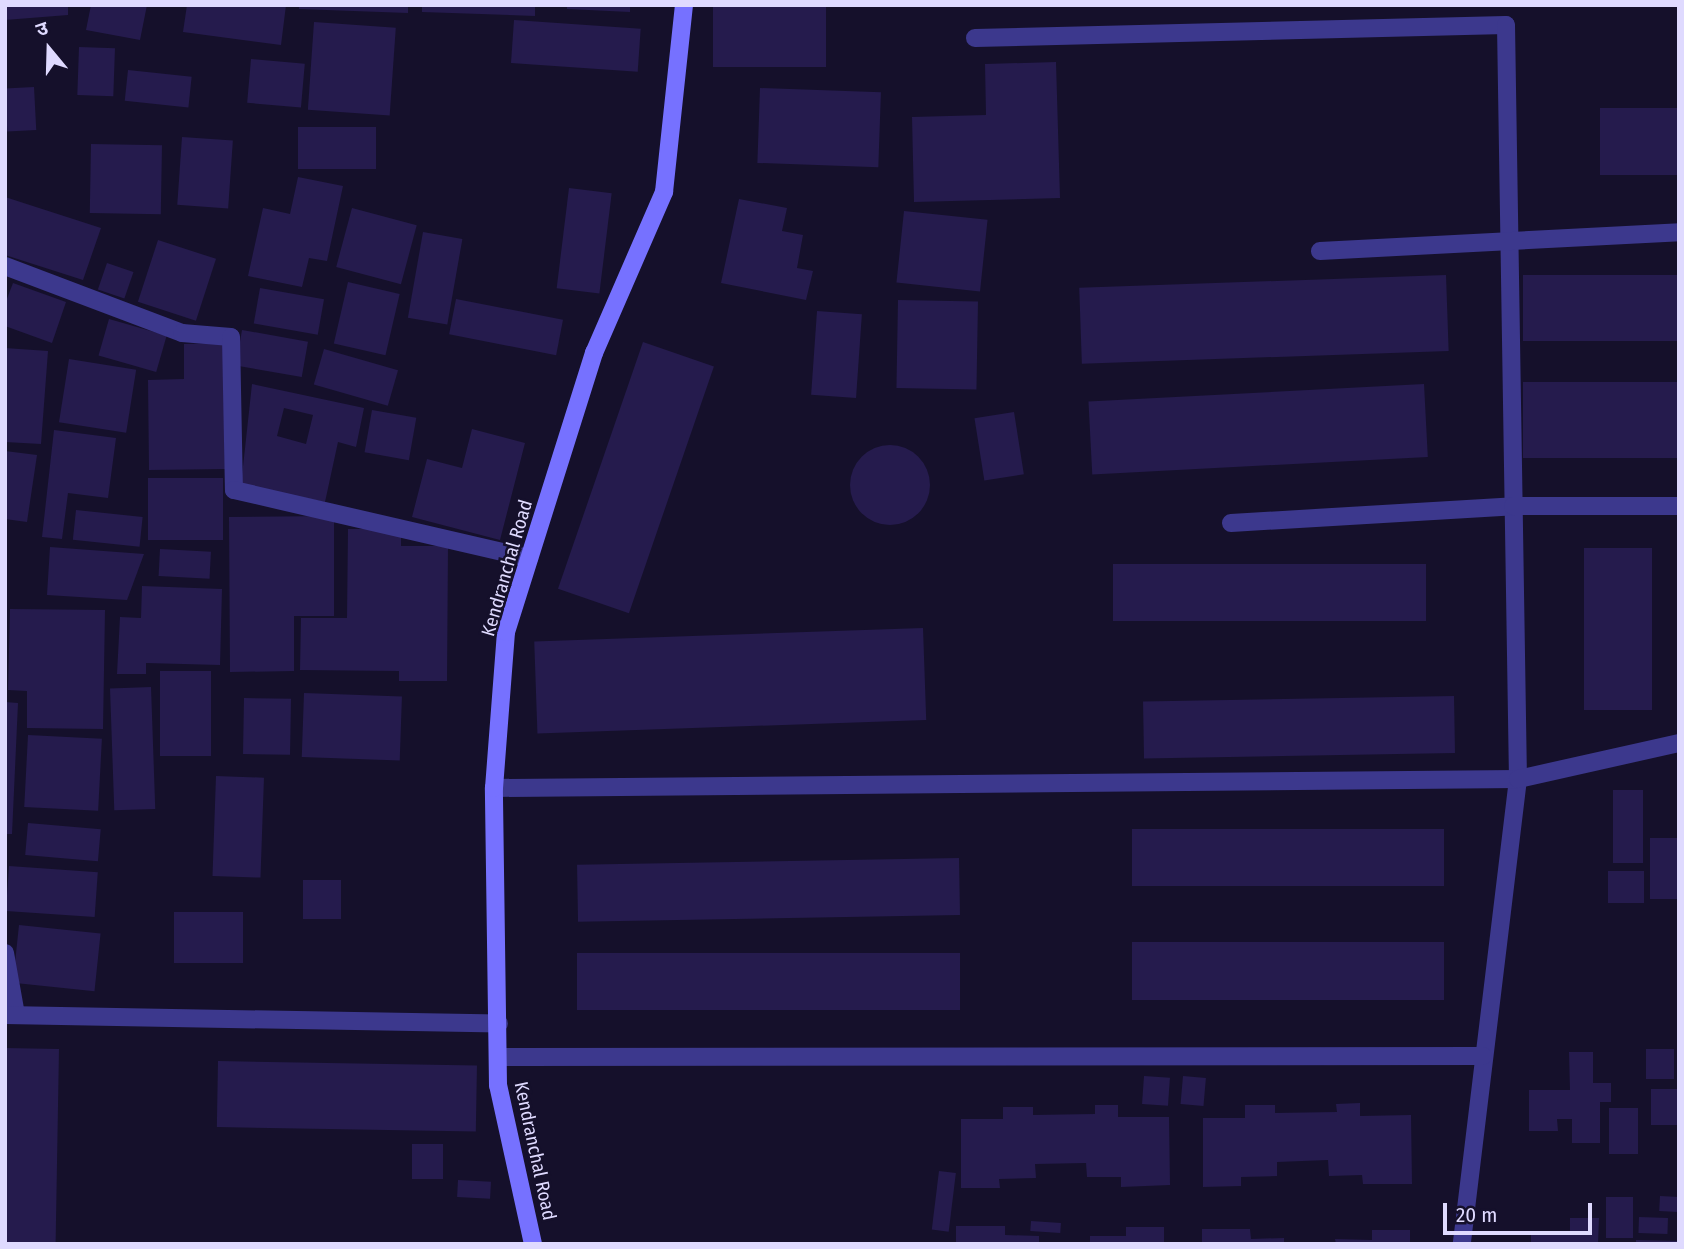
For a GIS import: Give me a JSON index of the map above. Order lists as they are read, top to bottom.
{
  "streets": {
    "street": ["Kendranchal Road"]
  },
  "scale_bar": "20 m",
  "north": "top"
}
